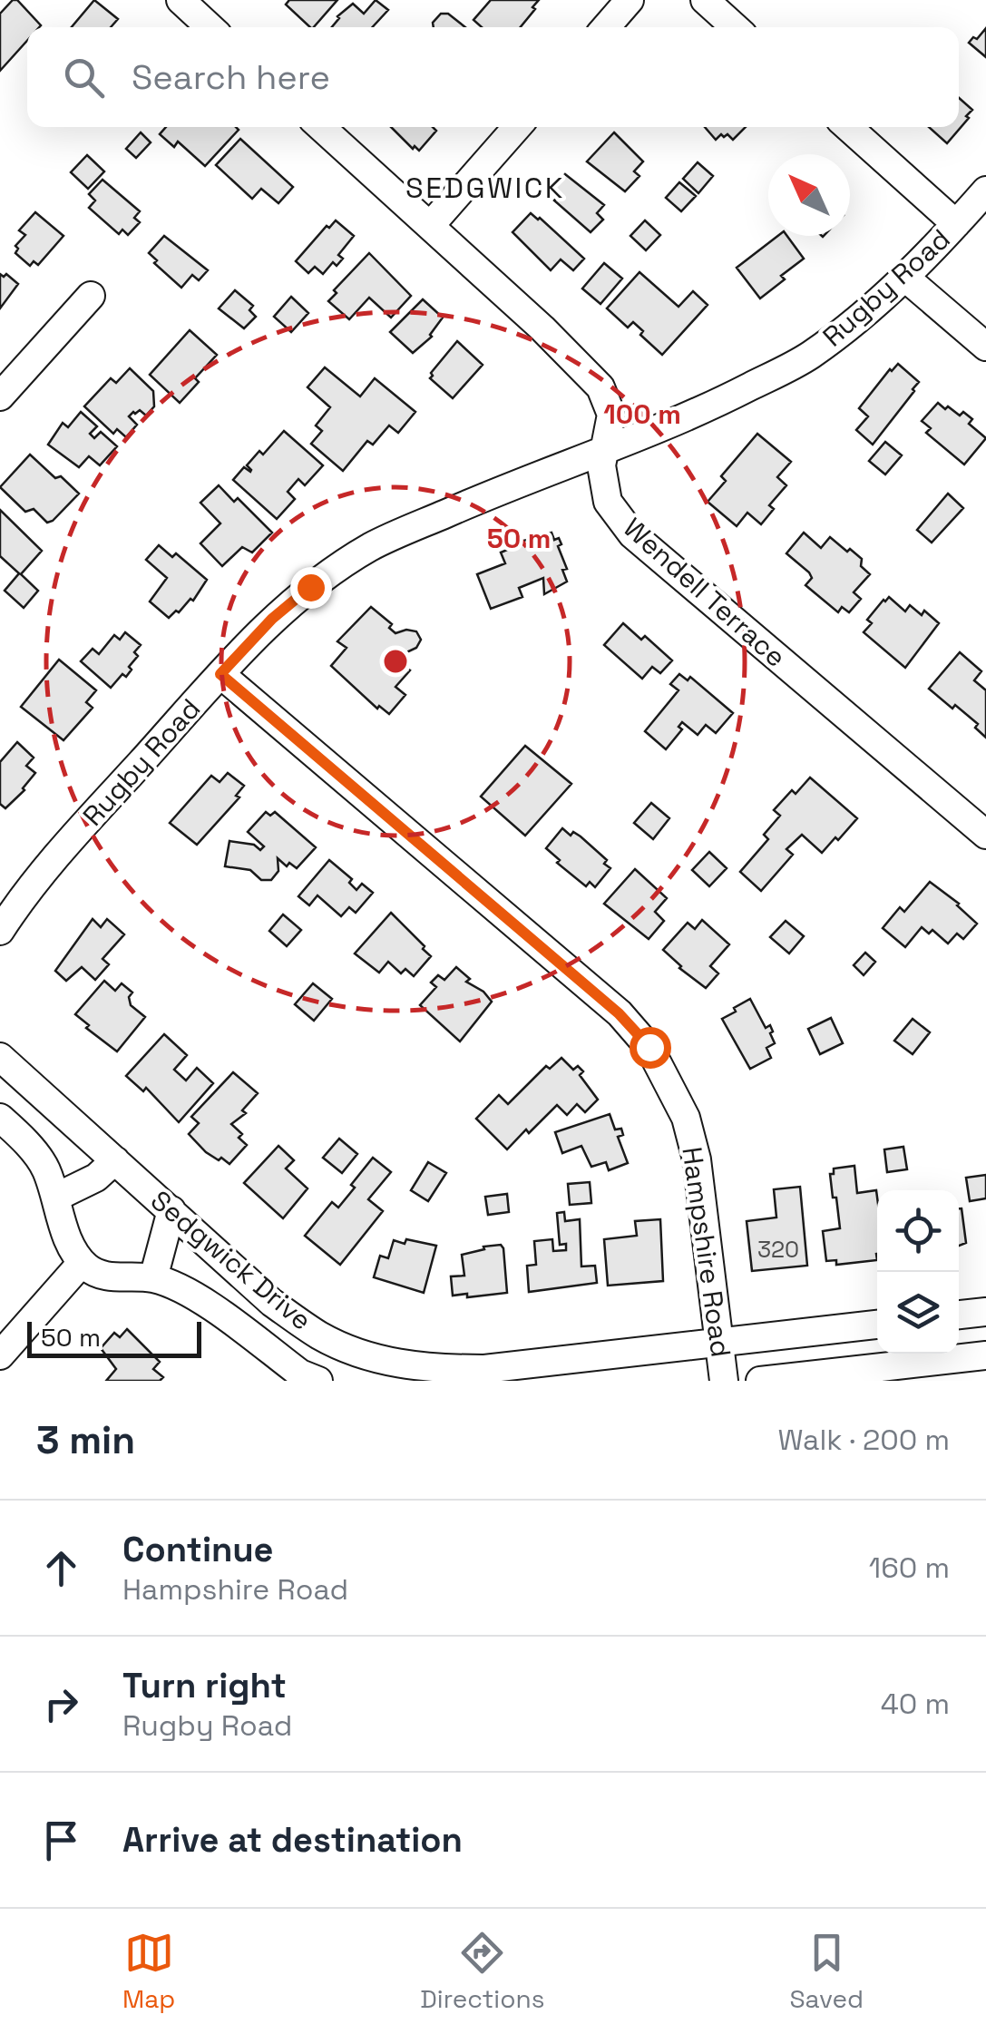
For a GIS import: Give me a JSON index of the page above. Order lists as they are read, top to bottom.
{
  "streets": {
    "street": [
      "Rugby Road",
      "Wendell Terrace",
      "Hampshire Road",
      "Sedgwick Drive"
    ]
  },
  "crossings": [
    ["Rugby Road", "Wendell Terrace"],
    ["Rugby Road", "Hampshire Road"],
    ["Hampshire Road", "Sedgwick Drive"]
  ],
  "districts": ["SEDGWICK"],
  "house_numbers": ["320"],
  "scale_bar": "50 m",
  "north": "top left",
  "page": {
    "search": "Search here",
    "scale": "50 m",
    "heading": ["3 min", "Walk · 200 m"],
    "list": [
      ["Continue", "Hampshire Road", "160 m"],
      ["Turn right", "Rugby Road", "40 m"],
      "Arrive at destination"
    ],
    "nav": ["Map", "Directions", "Saved"]
  },
  "rings": ["100 m", "50 m"]
}
